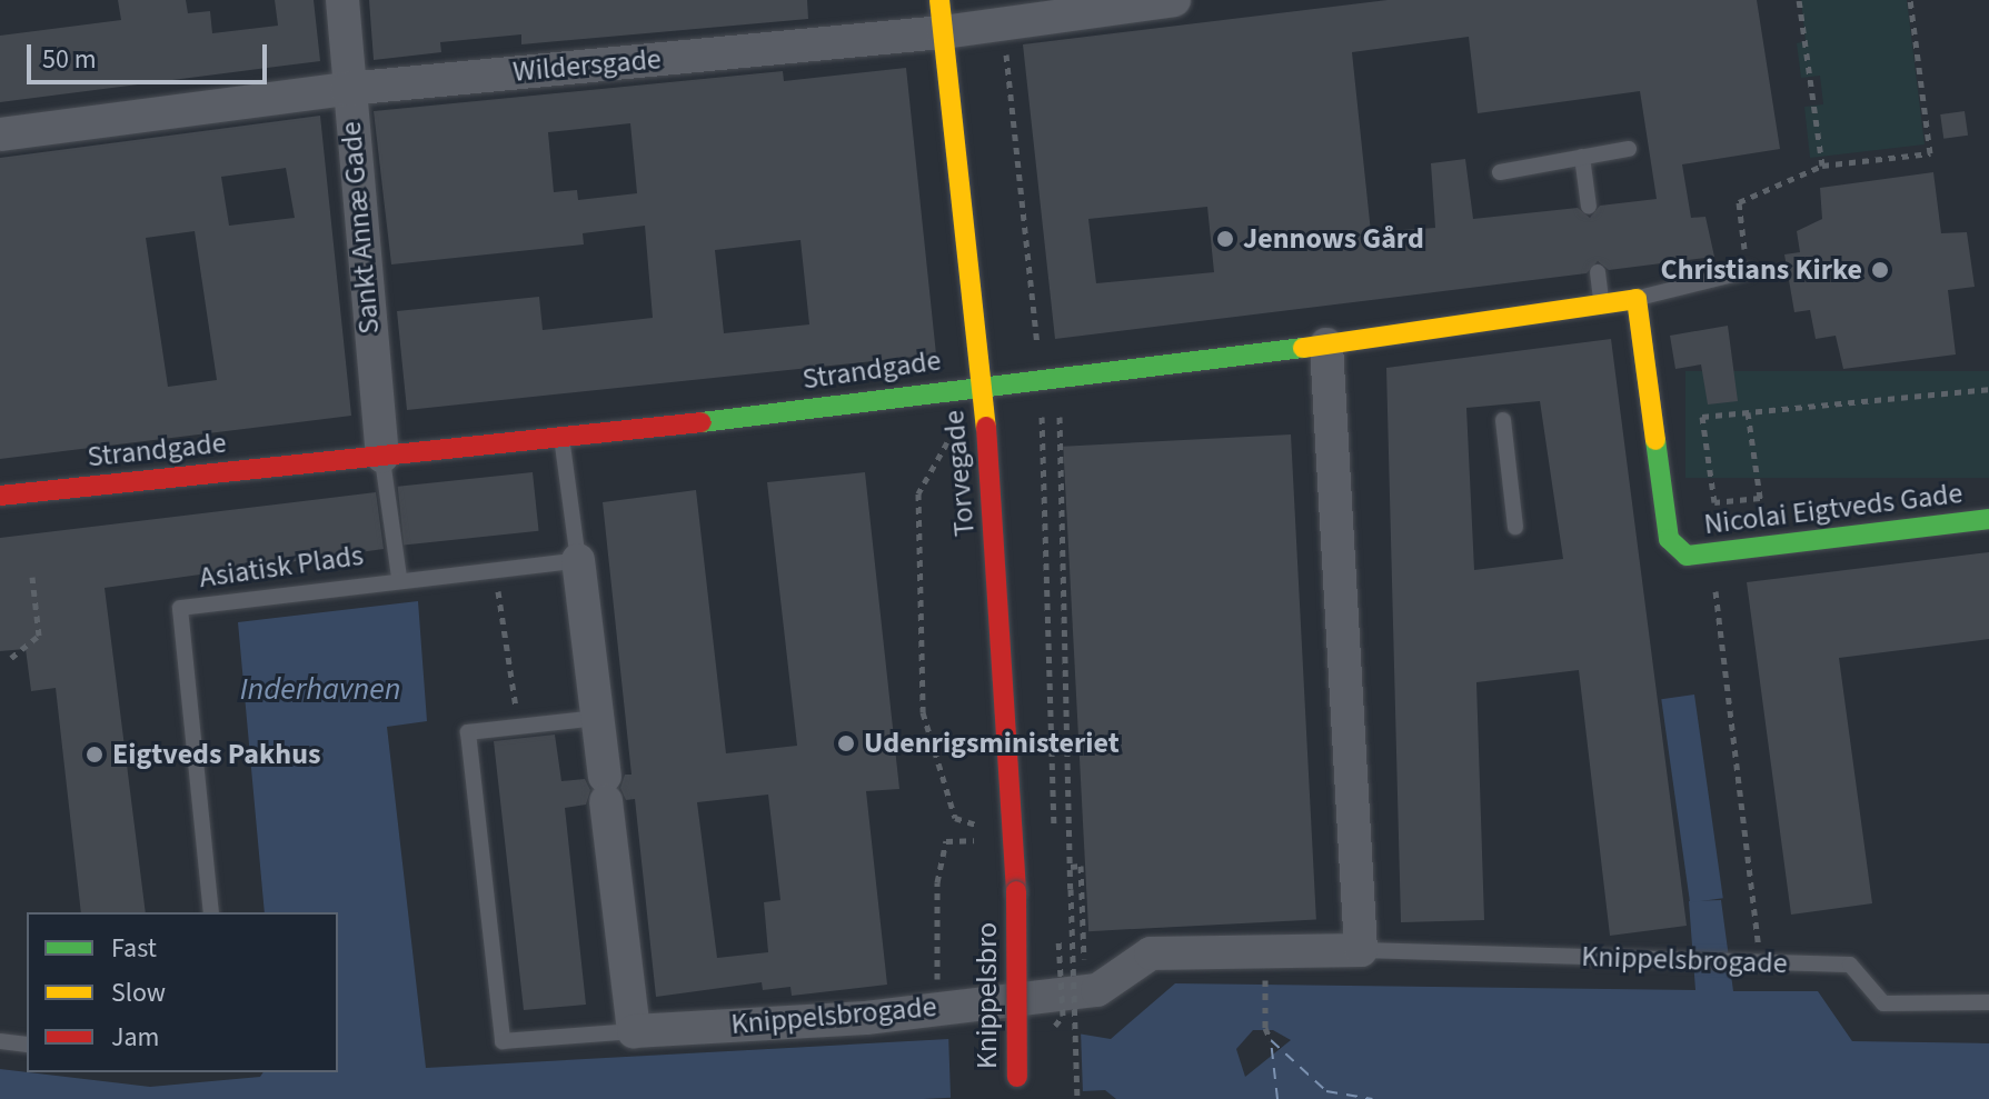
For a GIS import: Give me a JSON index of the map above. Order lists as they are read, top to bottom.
{
  "streets": {
    "street": [
      "Wildersgade",
      "Sankt Annæ Gade",
      "Strandgade",
      "Torvegade",
      "Nicolai Eigtveds Gade",
      "Knippelsbrogade",
      "Knippelsbro"
    ],
    "lane": ["Asiatisk Plads"]
  },
  "crossings": [
    ["Wildersgade", "Sankt Annæ Gade"],
    ["Wildersgade", "Torvegade"],
    ["Sankt Annæ Gade", "Strandgade"],
    ["Strandgade", "Torvegade"],
    ["Strandgade", "Nicolai Eigtveds Gade"],
    ["Torvegade", "Knippelsbro"]
  ],
  "water": ["Inderhavnen"],
  "places": [
    "Jennows Gård",
    "Christians Kirke",
    "Udenrigsministeriet",
    "Eigtveds Pakhus"
  ],
  "legend": ["Fast", "Slow", "Jam"],
  "scale_bar": "50 m"
}
